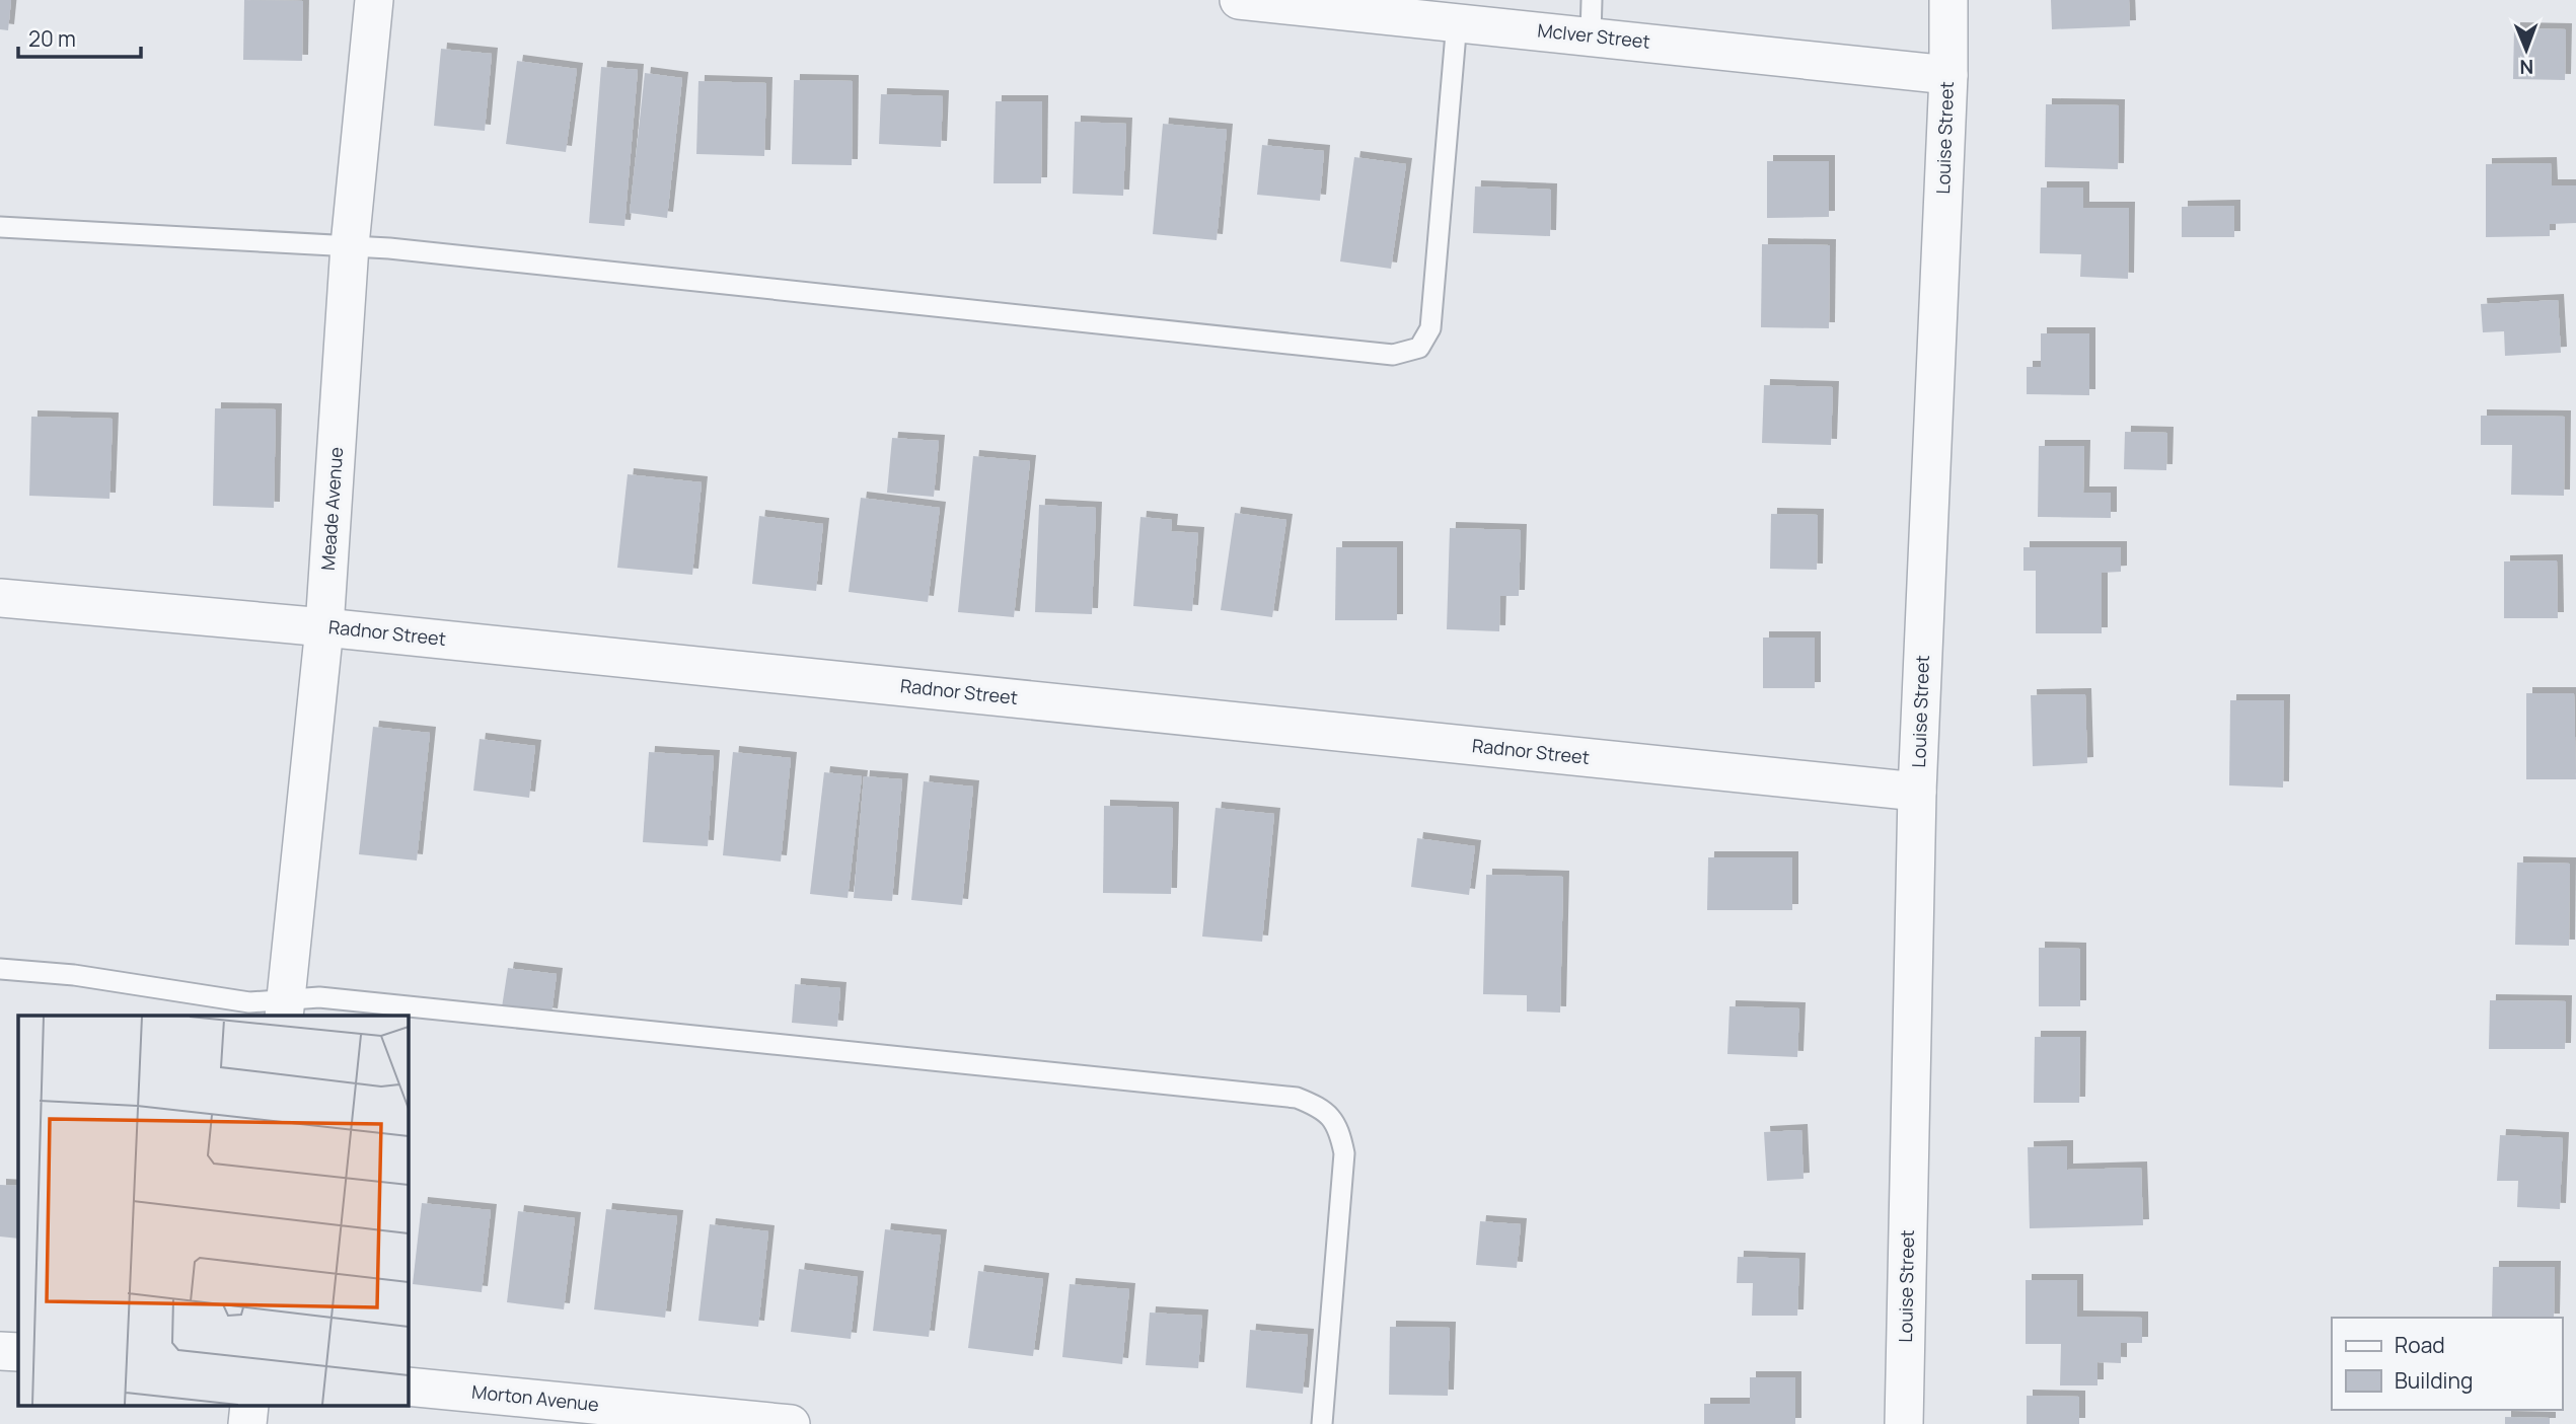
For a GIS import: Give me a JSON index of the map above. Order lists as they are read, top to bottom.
{
  "streets": {
    "street": [
      "McIver Street",
      "Louise Street",
      "Meade Avenue",
      "Radnor Street",
      "Morton Avenue"
    ]
  },
  "crossings": [
    ["McIver Street", "Louise Street"],
    ["Louise Street", "Radnor Street"],
    ["Meade Avenue", "Radnor Street"]
  ],
  "legend": ["Road", "Building"],
  "scale_bar": "20 m",
  "north": "bottom"
}
